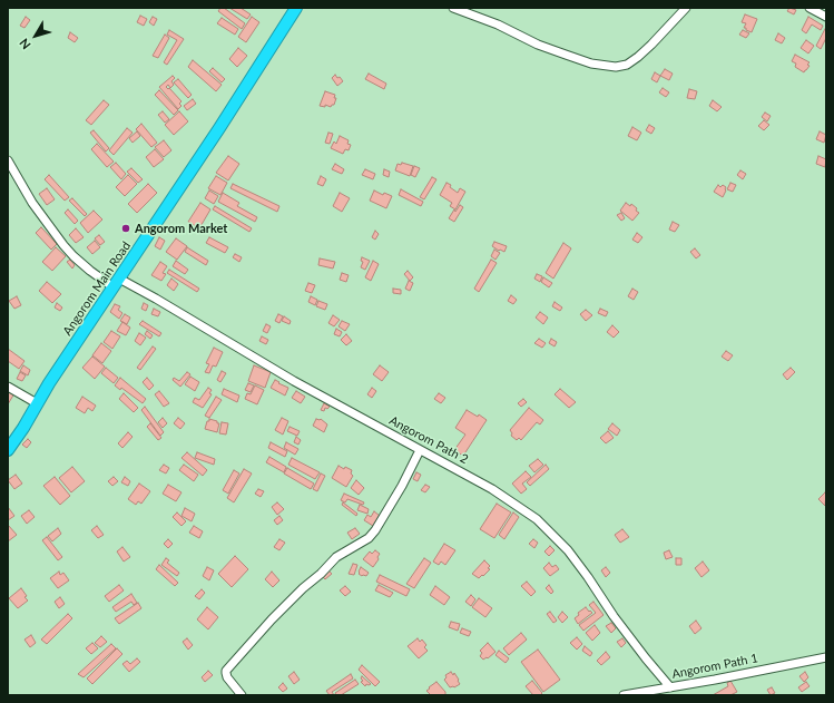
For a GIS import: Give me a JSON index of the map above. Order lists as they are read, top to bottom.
{
  "streets": {
    "highway": ["Angorom Main Road"],
    "street": ["Angorom Path 2", "Angorom Path 1"]
  },
  "crossings": [
    ["Angorom Main Road", "Angorom Path 2"],
    ["Angorom Path 2", "Angorom Path 1"]
  ],
  "places": ["Angorom Market"],
  "north": "bottom left"
}
